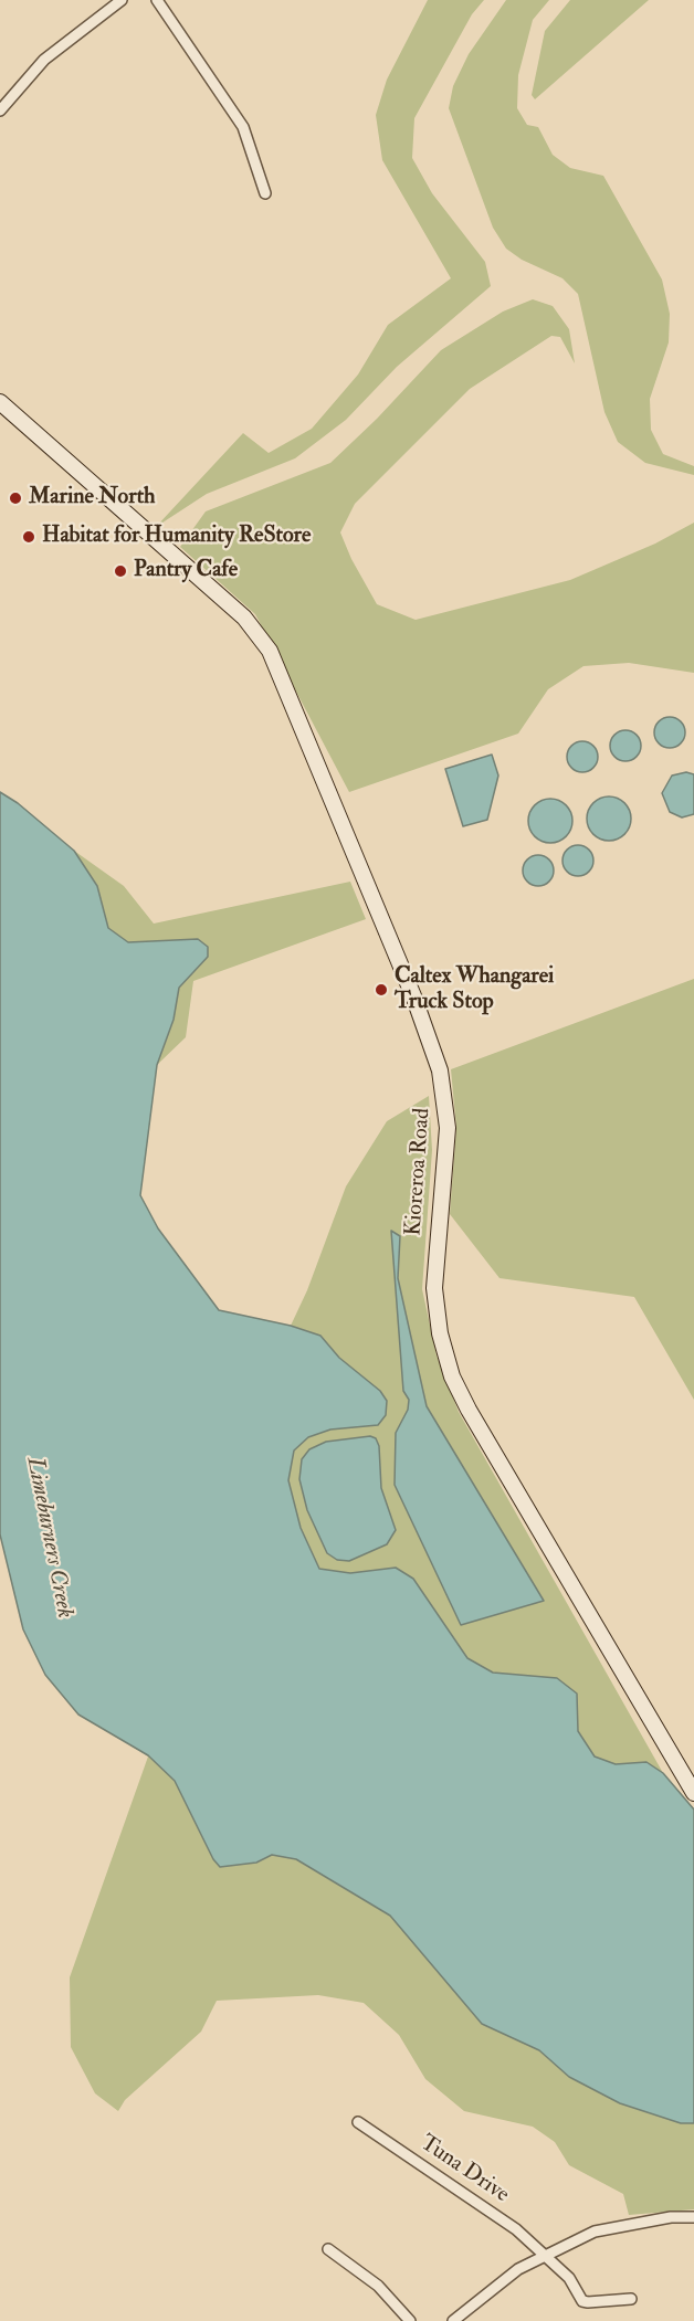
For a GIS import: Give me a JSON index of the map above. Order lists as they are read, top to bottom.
{
  "streets": {
    "main road": ["Kioreroa Road"],
    "street": ["Tuna Drive"]
  },
  "water": ["Limeburners Creek"],
  "places": [
    "Marine North",
    "Habitat for Humanity ReStore",
    "Pantry Cafe",
    "Caltex Whangarei Truck Stop"
  ]
}
